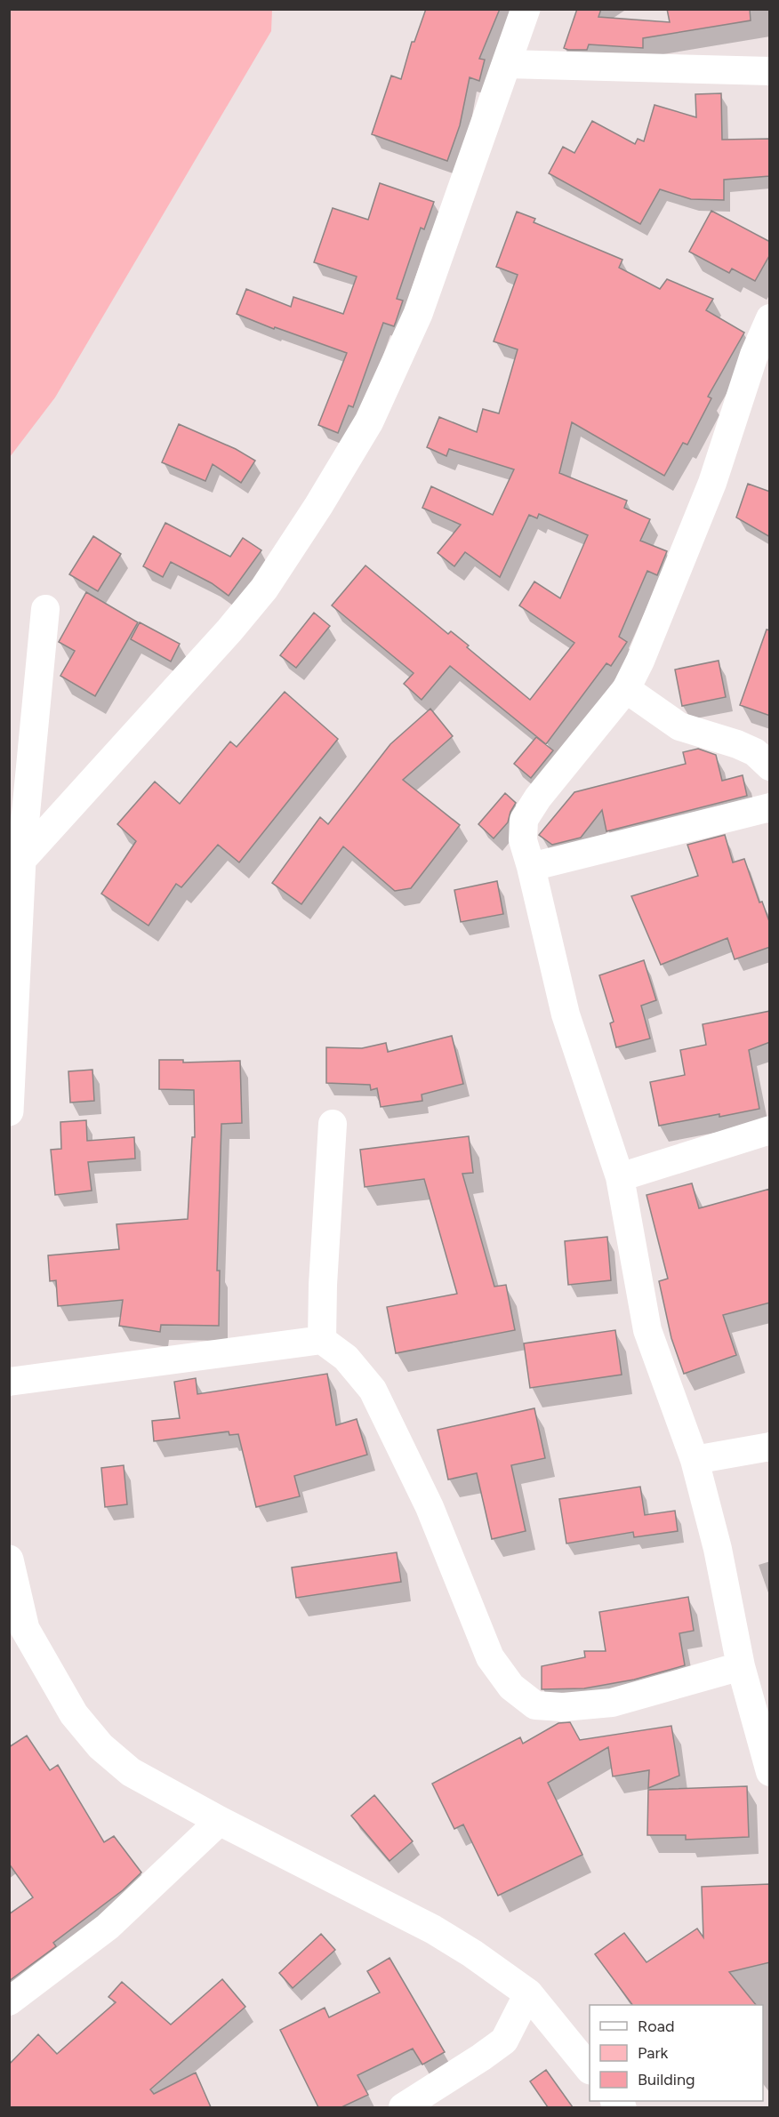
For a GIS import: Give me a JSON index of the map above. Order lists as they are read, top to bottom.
{
  "legend": ["Road", "Park", "Building"]
}
